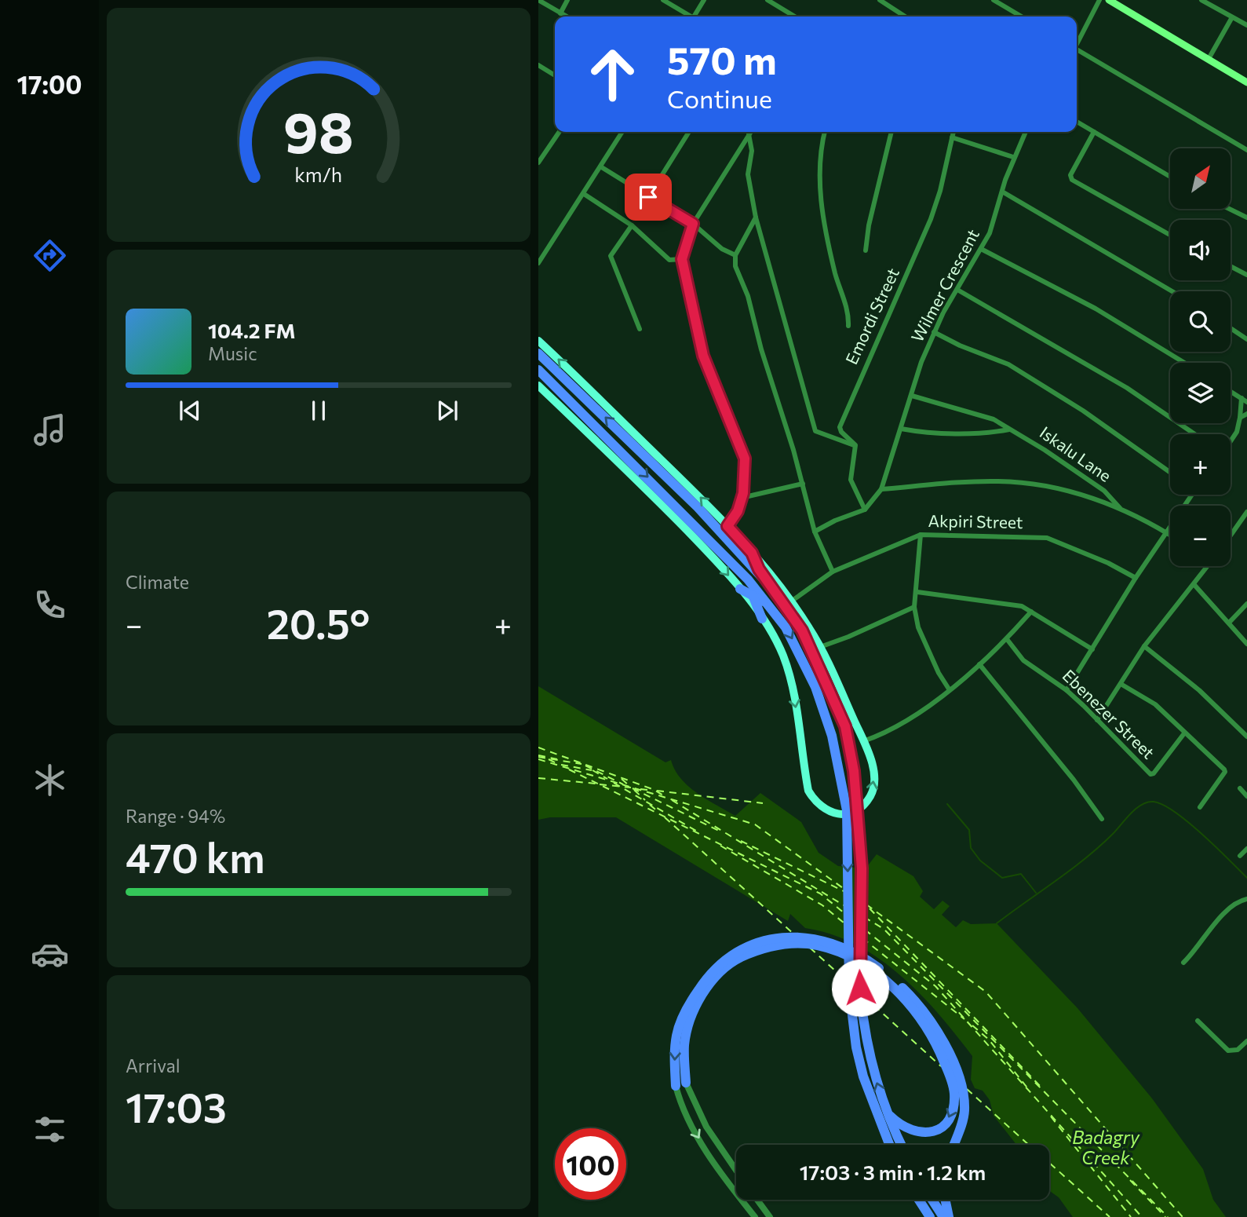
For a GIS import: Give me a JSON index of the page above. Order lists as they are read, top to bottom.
{
  "streets": {
    "street": [
      "Wilmer Crescent",
      "Emordi Street",
      "Iskalu Lane",
      "Akpiri Street",
      "Ebenezer Street"
    ]
  },
  "crossings": [
    ["Wilmer Crescent", "Iskalu Lane"]
  ],
  "water": ["Badagry Creek"],
  "north": "top right",
  "page": {
    "tabs": "17:00",
    "turn": ["570 m", "Continue"],
    "map_buttons": ["+", "−"],
    "song": ["104.2 FM", "Music"],
    "tile": [
      "Climate",
      ["Range · 94%", "470 km"],
      ["Arrival", "17:03"]
    ],
    "heat": ["−", "20.5°", "+"],
    "limit": "100",
    "trip": "17:03 · 3 min · 1.2 km",
    "gauge": ["98", "km/h"]
  }
}
